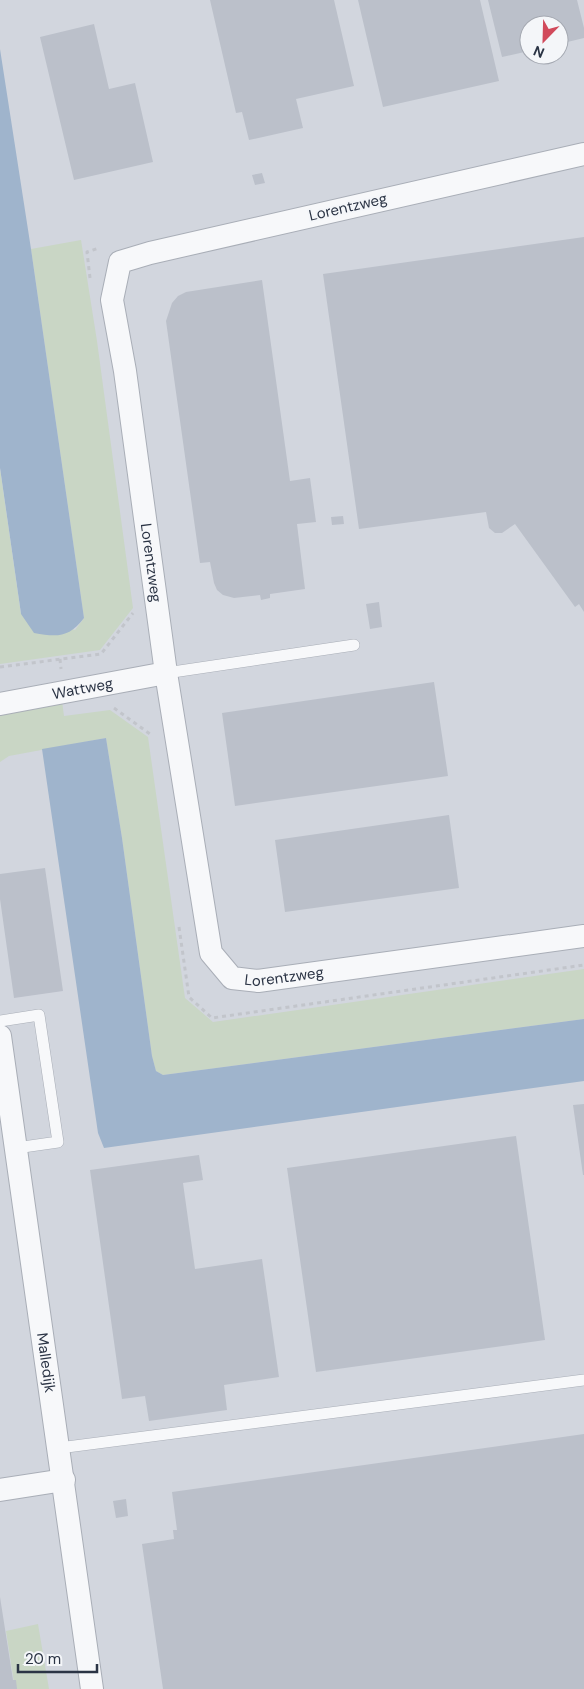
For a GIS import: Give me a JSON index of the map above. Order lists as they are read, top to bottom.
{
  "streets": {
    "street": ["Lorentzweg", "Wattweg", "Malledijk"]
  },
  "crossings": [
    ["Lorentzweg", "Wattweg"]
  ],
  "scale_bar": "20 m",
  "north": "bottom left"
}
